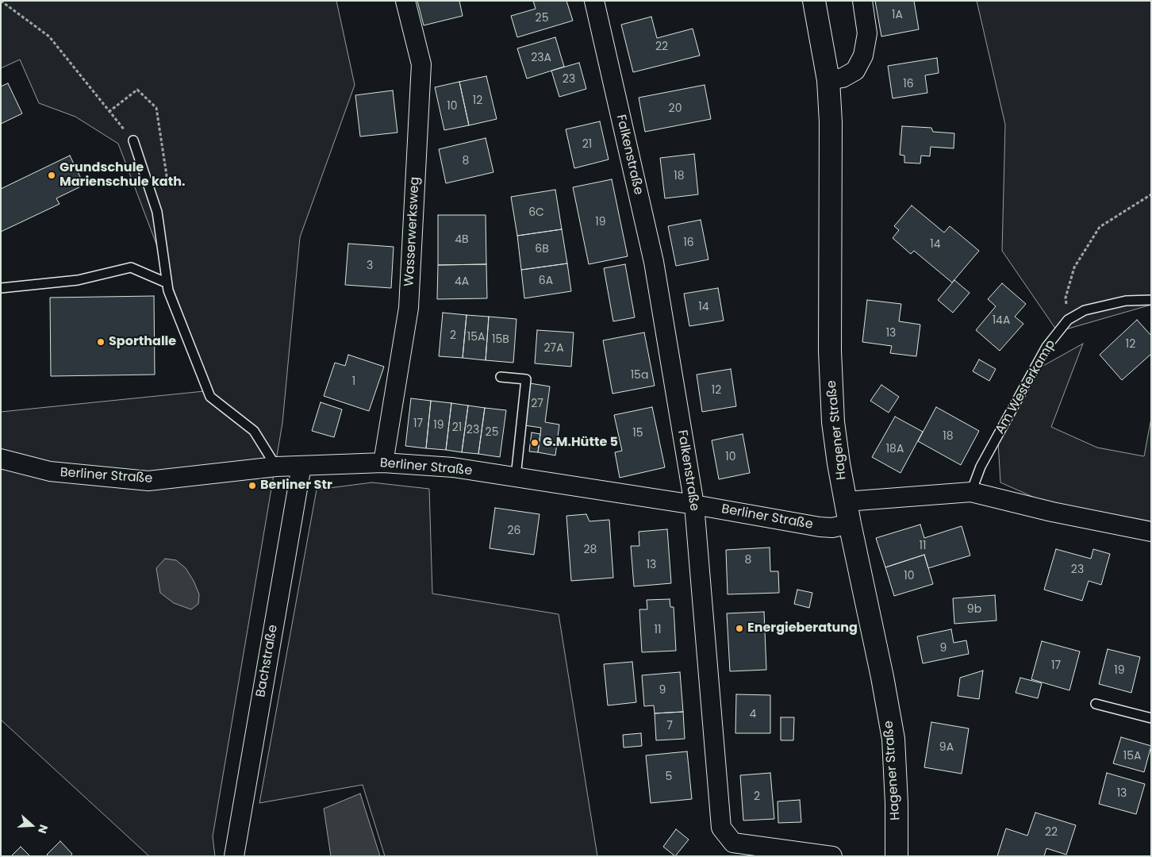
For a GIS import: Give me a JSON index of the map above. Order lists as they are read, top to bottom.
{
  "streets": {
    "main road": ["Hagener Straße"],
    "street": [
      "Falkenstraße",
      "Wasserwerksweg",
      "Berliner Straße",
      "Bachstraße"
    ],
    "lane": ["Am Westerkamp"]
  },
  "crossings": [
    ["Falkenstraße", "Berliner Straße"],
    ["Wasserwerksweg", "Berliner Straße"],
    ["Hagener Straße", "Berliner Straße"],
    ["Berliner Straße", "Bachstraße"]
  ],
  "places": [
    "Grundschule Marienschule kath.",
    "Sporthalle",
    "G.M.Hütte 5",
    "Berliner Str",
    "Energieberatung"
  ],
  "house_numbers": [
    "1A",
    "25",
    "22",
    "23A",
    "23",
    "16",
    "12",
    "10",
    "20",
    "21",
    "8",
    "18",
    "6C",
    "19",
    "4B",
    "16",
    "14",
    "6B",
    "3",
    "6A",
    "4A",
    "14",
    "14A",
    "13",
    "2",
    "15A",
    "15B",
    "12",
    "27A",
    "15a",
    "1",
    "12",
    "27",
    "17",
    "19",
    "21",
    "23",
    "25",
    "15",
    "18",
    "18A",
    "10",
    "26",
    "11",
    "28",
    "8",
    "13",
    "23",
    "10",
    "9b",
    "11",
    "9",
    "17",
    "19",
    "9",
    "4",
    "7",
    "9A",
    "15A",
    "5",
    "13",
    "2",
    "22"
  ],
  "north": "right"
}
